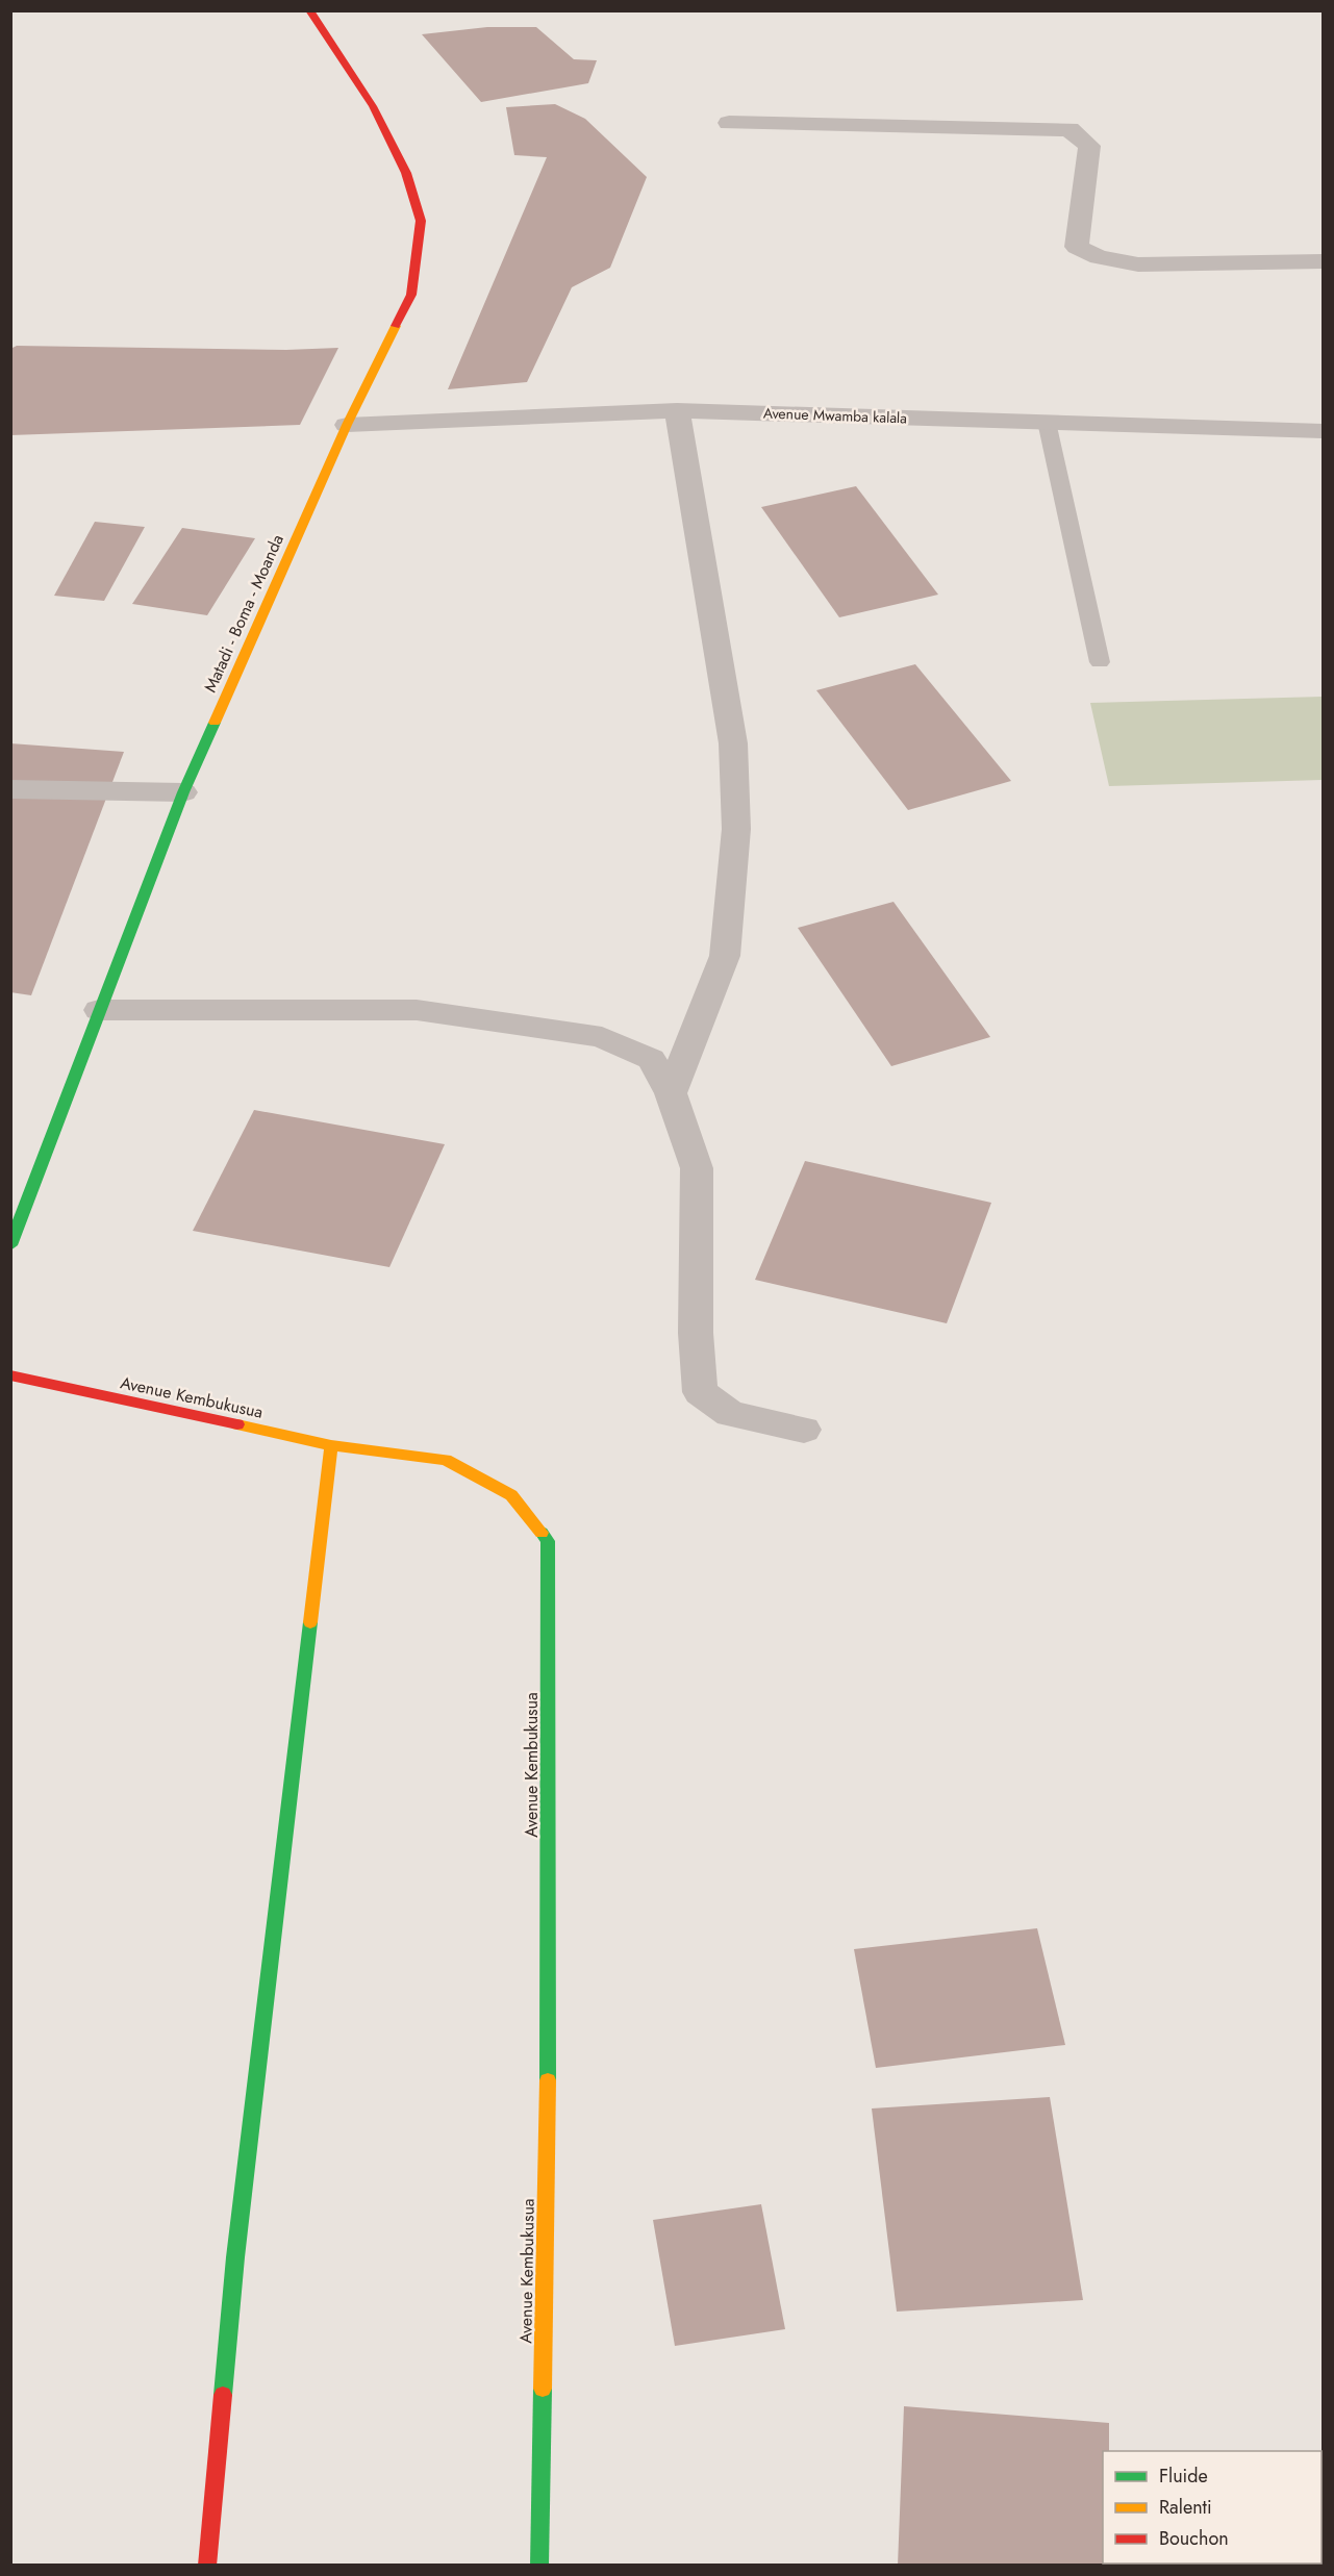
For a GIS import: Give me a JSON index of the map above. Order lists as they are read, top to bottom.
{
  "streets": {
    "main road": ["Matadi - Boma - Moanda", "Avenue Kembukusua"],
    "street": ["Avenue Mwamba kalala"]
  },
  "crossings": [
    ["Avenue Mwamba kalala", "Matadi - Boma - Moanda"]
  ],
  "legend": ["Fluide", "Ralenti", "Bouchon"]
}
